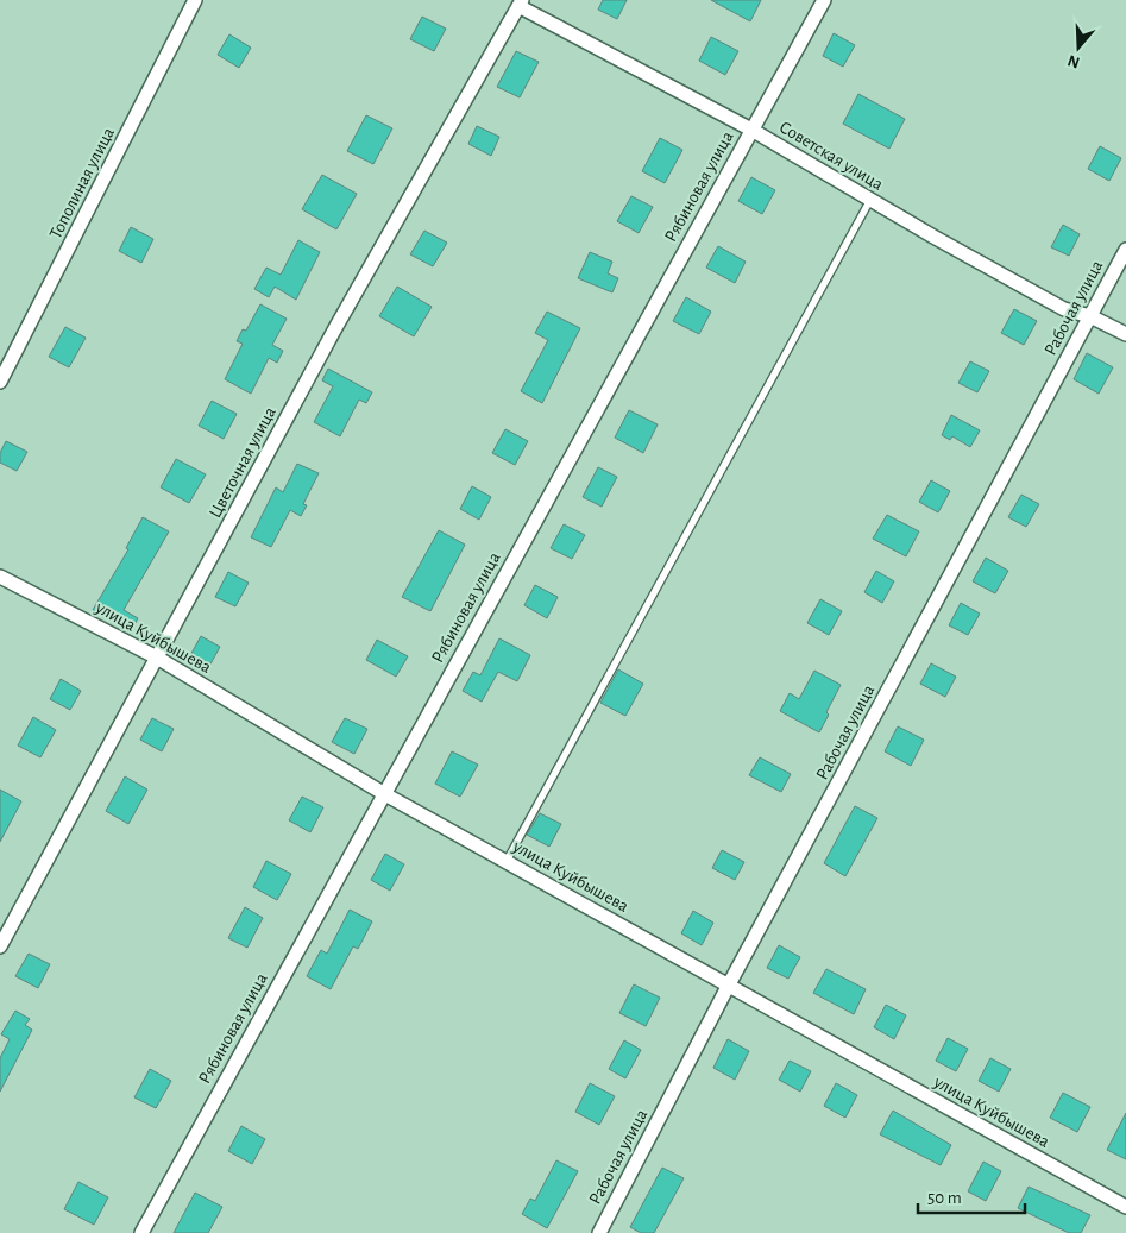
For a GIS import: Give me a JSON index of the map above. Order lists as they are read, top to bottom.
{
  "streets": {
    "street": [
      "Советская улица",
      "Тополиная улица",
      "Рябиновая улица",
      "Рабочая улица",
      "Цветочная улица",
      "улица Куйбышева"
    ]
  },
  "crossings": [
    ["Советская улица", "Рябиновая улица"],
    ["Советская улица", "Рабочая улица"],
    ["Советская улица", "Цветочная улица"],
    ["Рябиновая улица", "улица Куйбышева"],
    ["Рабочая улица", "улица Куйбышева"],
    ["Цветочная улица", "улица Куйбышева"]
  ],
  "scale_bar": "50 m",
  "north": "bottom"
}
